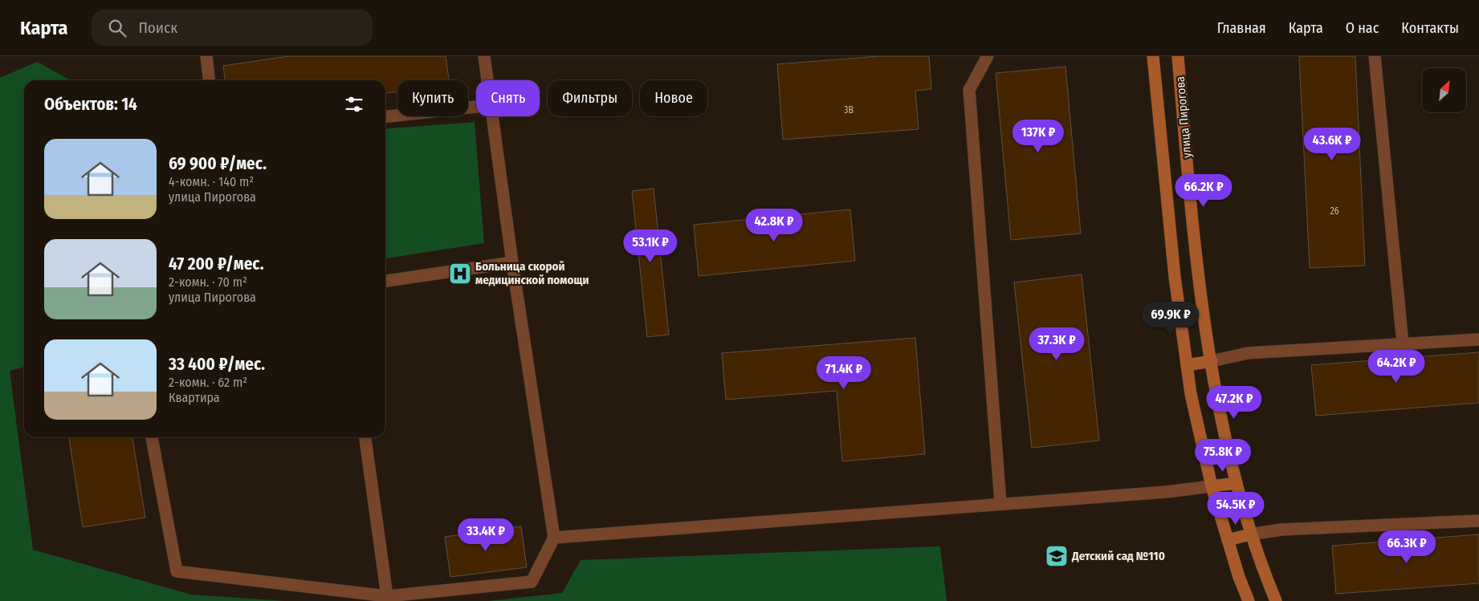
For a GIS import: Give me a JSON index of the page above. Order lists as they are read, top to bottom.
{
  "streets": {
    "main road": ["улица Пирогова"]
  },
  "places": {
    "hospital": ["Больница скорой медицинской помощи"],
    "school or university": ["Детский сад №110"]
  },
  "house_numbers": ["3В", "26"],
  "north": "top right",
  "page": {
    "header": "Карта",
    "search": "Поиск",
    "nav": [
      "Главная",
      "Карта",
      "О нас",
      "Контакты"
    ],
    "chip": [
      "Купить",
      "Снять",
      "Фильтры",
      "Новое"
    ],
    "heading": "Объектов: 14",
    "price": [
      "137K ₽",
      "43.6K ₽",
      "66.2K ₽",
      "42.8K ₽",
      "53.1K ₽",
      "69.9K ₽",
      "37.3K ₽",
      "64.2K ₽",
      "71.4K ₽",
      "47.2K ₽",
      "75.8K ₽",
      "54.5K ₽",
      "33.4K ₽",
      "66.3K ₽"
    ],
    "list": [
      {
        "name": "69 900 ₽/мес.",
        "note": "4-комн. · 140 m² · улица Пирогова"
      },
      {
        "name": "47 200 ₽/мес.",
        "note": "2-комн. · 70 m² · улица Пирогова"
      },
      {
        "name": "33 400 ₽/мес.",
        "note": "2-комн. · 62 m² · Квартира"
      }
    ]
  }
}
